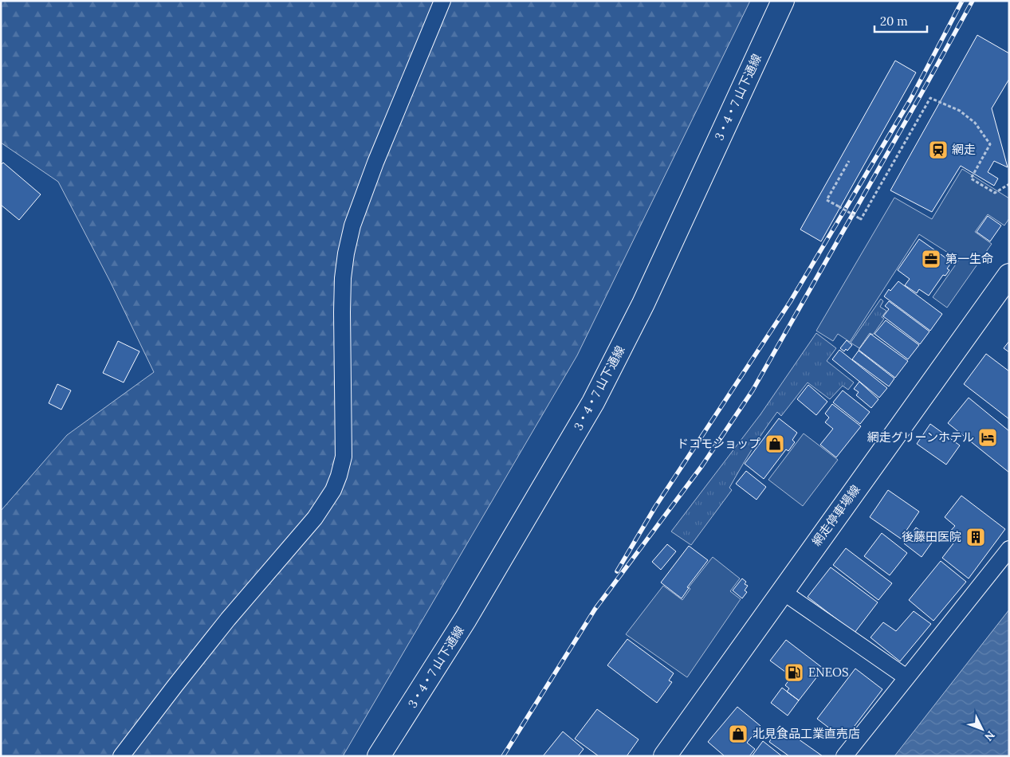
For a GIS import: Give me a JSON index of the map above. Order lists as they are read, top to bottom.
{
  "streets": {
    "street": ["3・4・7 山下通線", "網走停車場線"]
  },
  "places": {
    "station": ["網走"],
    "office": ["第一生命"],
    "hotel": ["網走グリーンホテル"],
    "shop": ["ドコモショップ", "北見食品工業直売店"],
    "building": ["後藤田医院"],
    "fuel station": ["ENEOS"]
  },
  "scale_bar": "20 m",
  "north": "bottom right"
}
